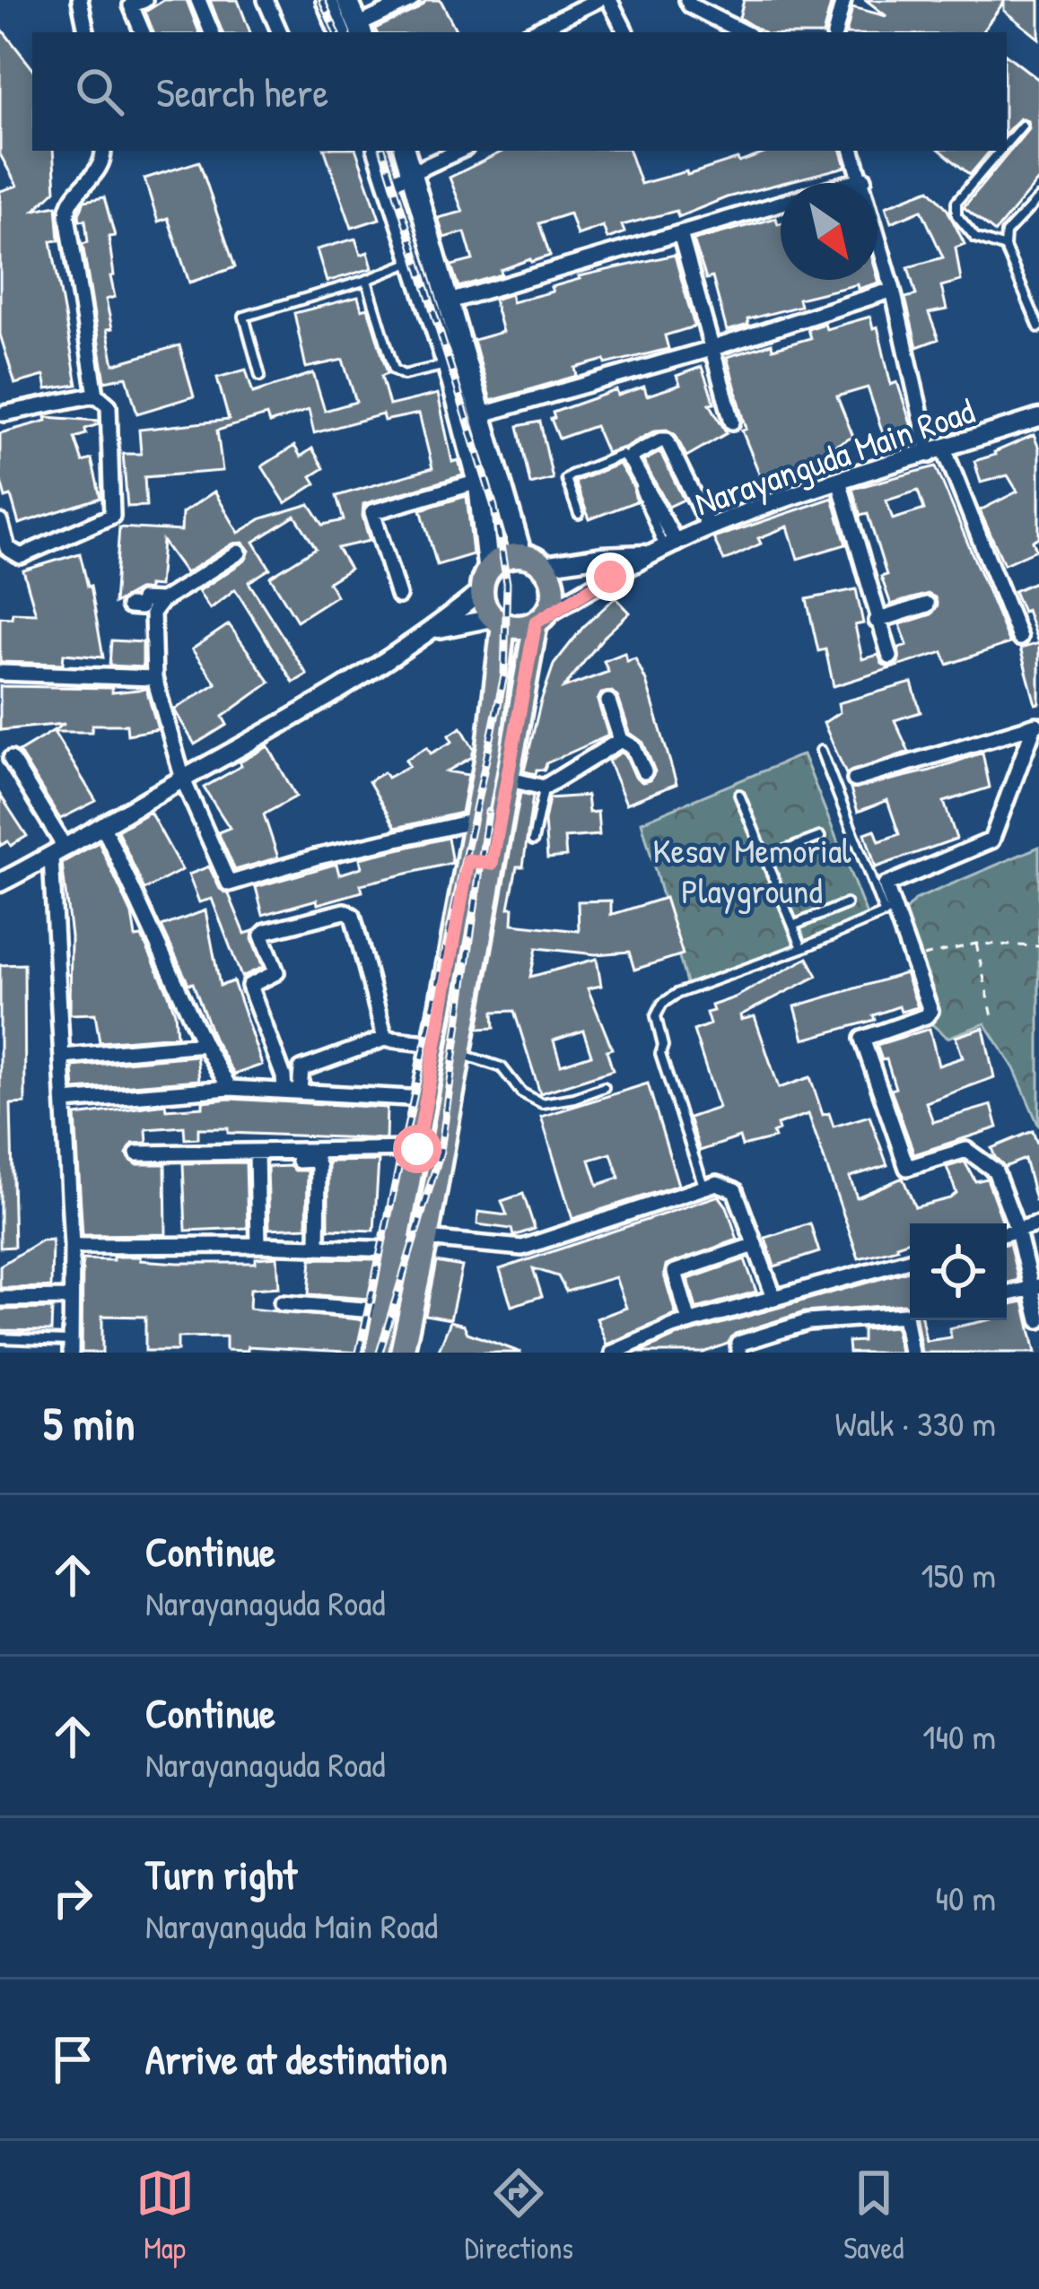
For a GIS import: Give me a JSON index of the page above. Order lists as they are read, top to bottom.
{
  "streets": {
    "street": ["Narayanguda Main Road"]
  },
  "parks": ["Kesav Memorial Playground"],
  "north": "bottom right",
  "page": {
    "search": "Search here",
    "heading": ["5 min", "Walk · 330 m"],
    "list": [
      ["Continue", "Narayanaguda Road", "150 m"],
      ["Continue", "Narayanaguda Road", "140 m"],
      ["Turn right", "Narayanguda Main Road", "40 m"],
      "Arrive at destination"
    ],
    "nav": ["Map", "Directions", "Saved"]
  }
}
